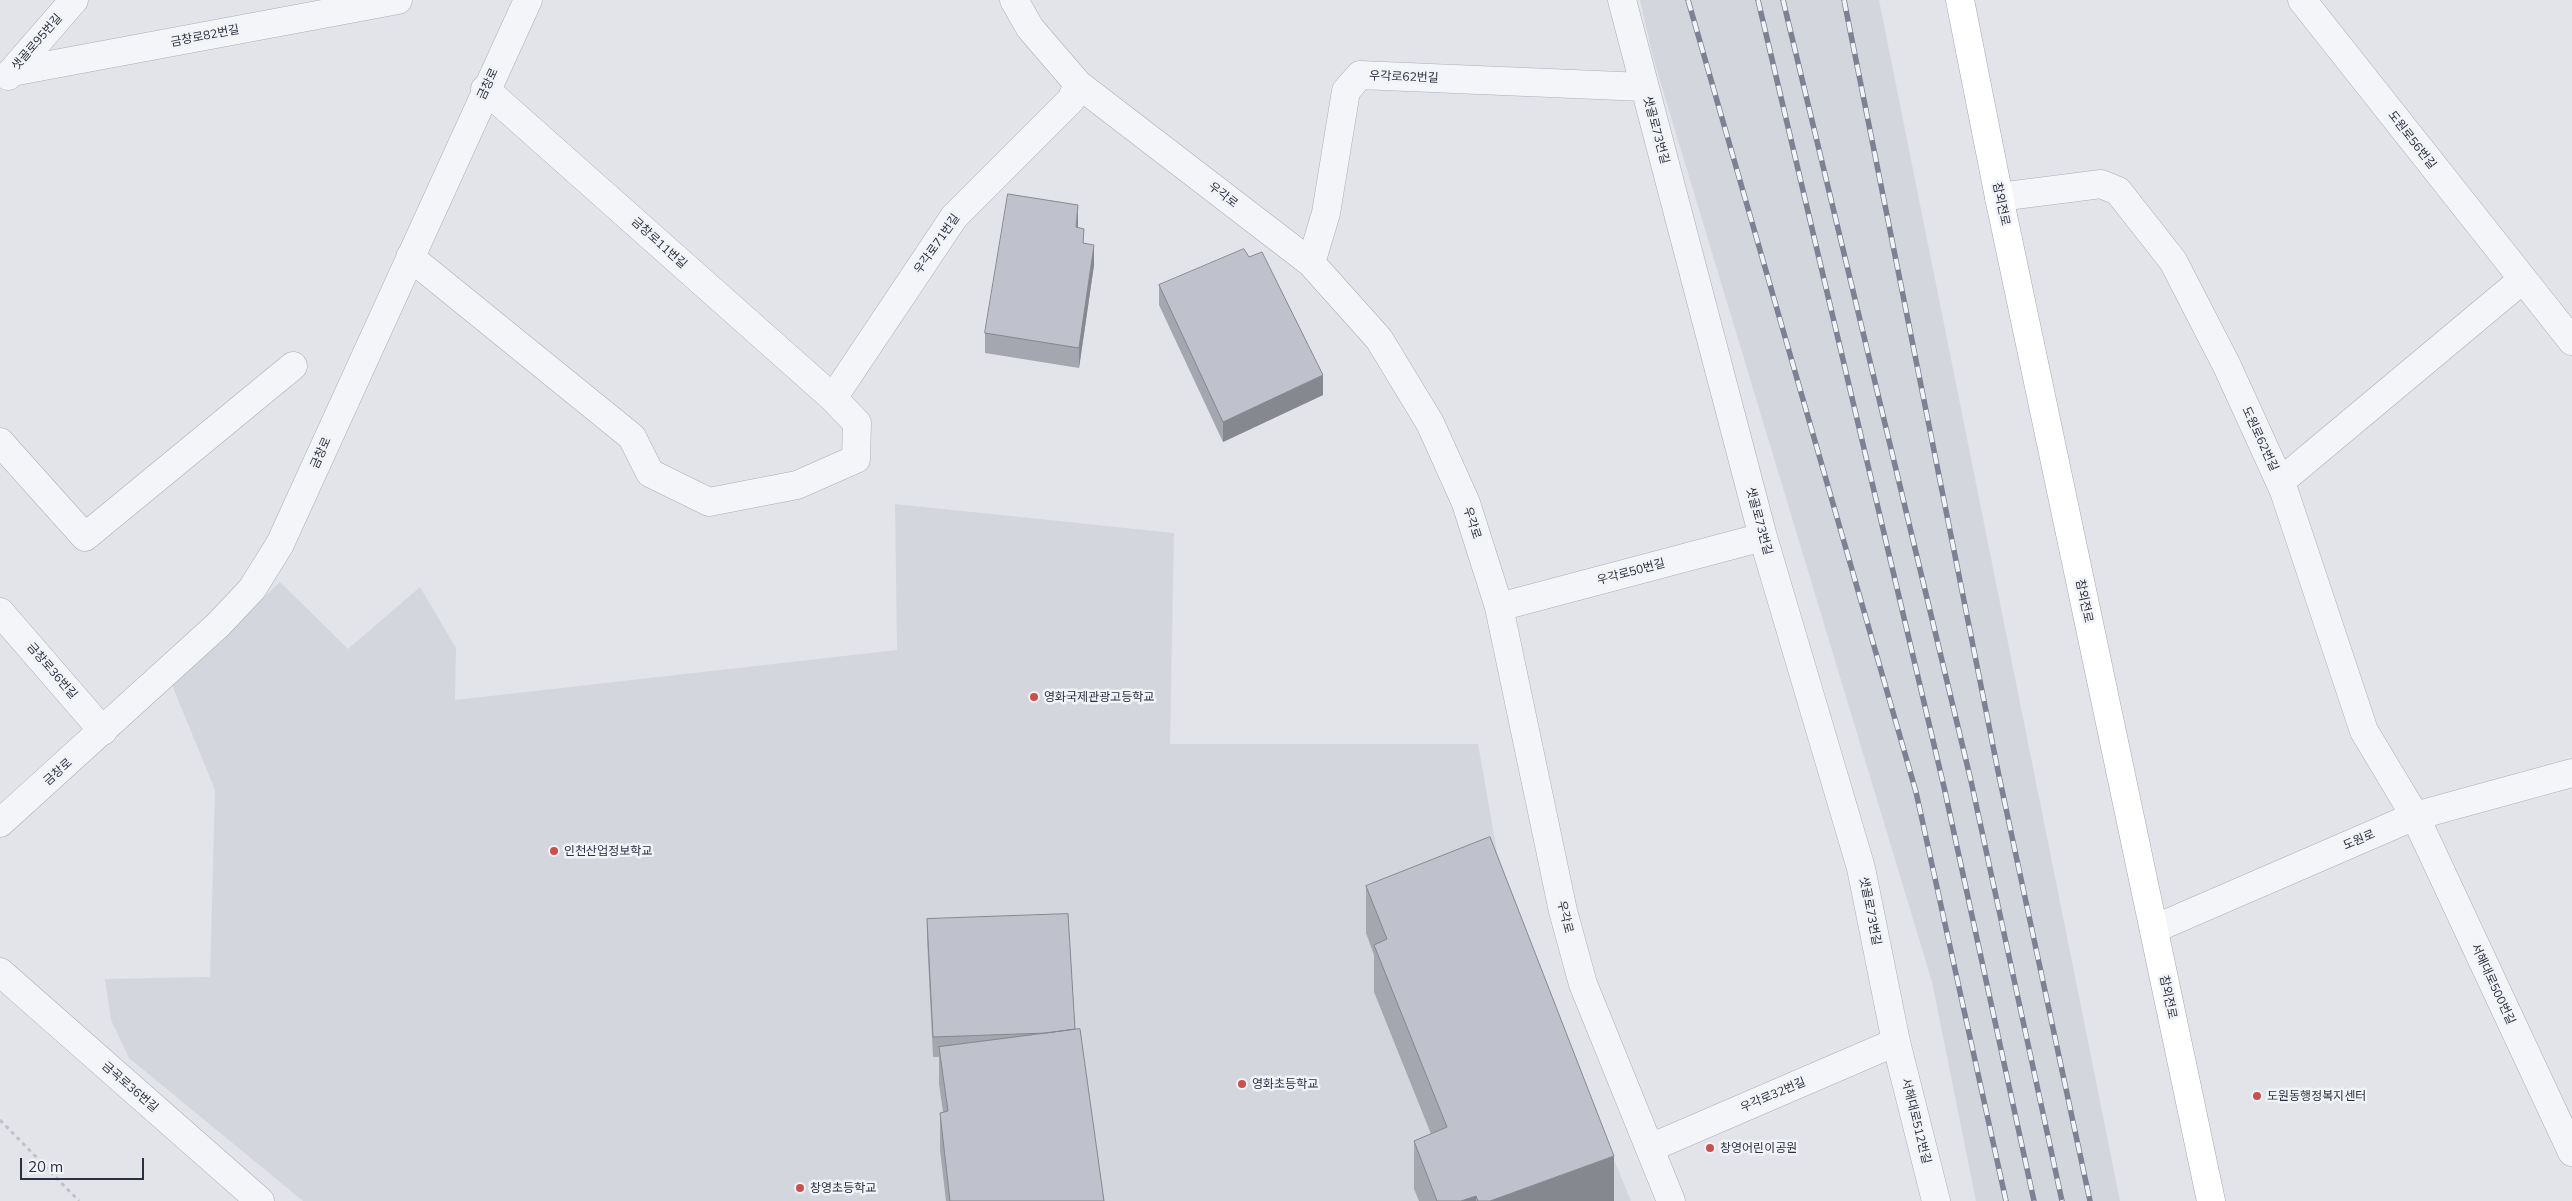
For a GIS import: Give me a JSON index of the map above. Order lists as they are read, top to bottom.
{
  "streets": {
    "main road": ["참외전로"],
    "street": [
      "금창로82번길",
      "샛골로95번길",
      "우각로62번길",
      "금창로",
      "샛골로73번길",
      "도원로56번길",
      "우각로",
      "금창로11번길",
      "우각로71번길",
      "도원로62번길",
      "우각로50번길",
      "금창로36번길",
      "도원로",
      "서해대로500번길",
      "금곡로36번길",
      "우각로32번길",
      "서해대로512번길"
    ]
  },
  "crossings": [
    ["금창로82번길", "샛골로95번길"],
    ["우각로62번길", "샛골로73번길"],
    ["우각로62번길", "우각로"],
    ["금창로", "금창로11번길"],
    ["금창로", "금창로36번길"],
    ["샛골로73번길", "우각로50번길"],
    ["샛골로73번길", "우각로32번길"],
    ["샛골로73번길", "서해대로512번길"],
    ["우각로", "우각로71번길"],
    ["우각로", "우각로50번길"],
    ["우각로", "우각로32번길"],
    ["참외전로", "도원로62번길"],
    ["참외전로", "도원로"],
    ["금창로11번길", "우각로71번길"],
    ["도원로62번길", "도원로"],
    ["도원로62번길", "서해대로500번길"],
    ["도원로", "서해대로500번길"],
    ["우각로32번길", "서해대로512번길"]
  ],
  "places": [
    "영화국제관광고등학교",
    "인천산업정보학교",
    "영화초등학교",
    "도원동행정복지센터",
    "창영어린이공원",
    "창영초등학교"
  ],
  "scale_bar": "20 m"
}
